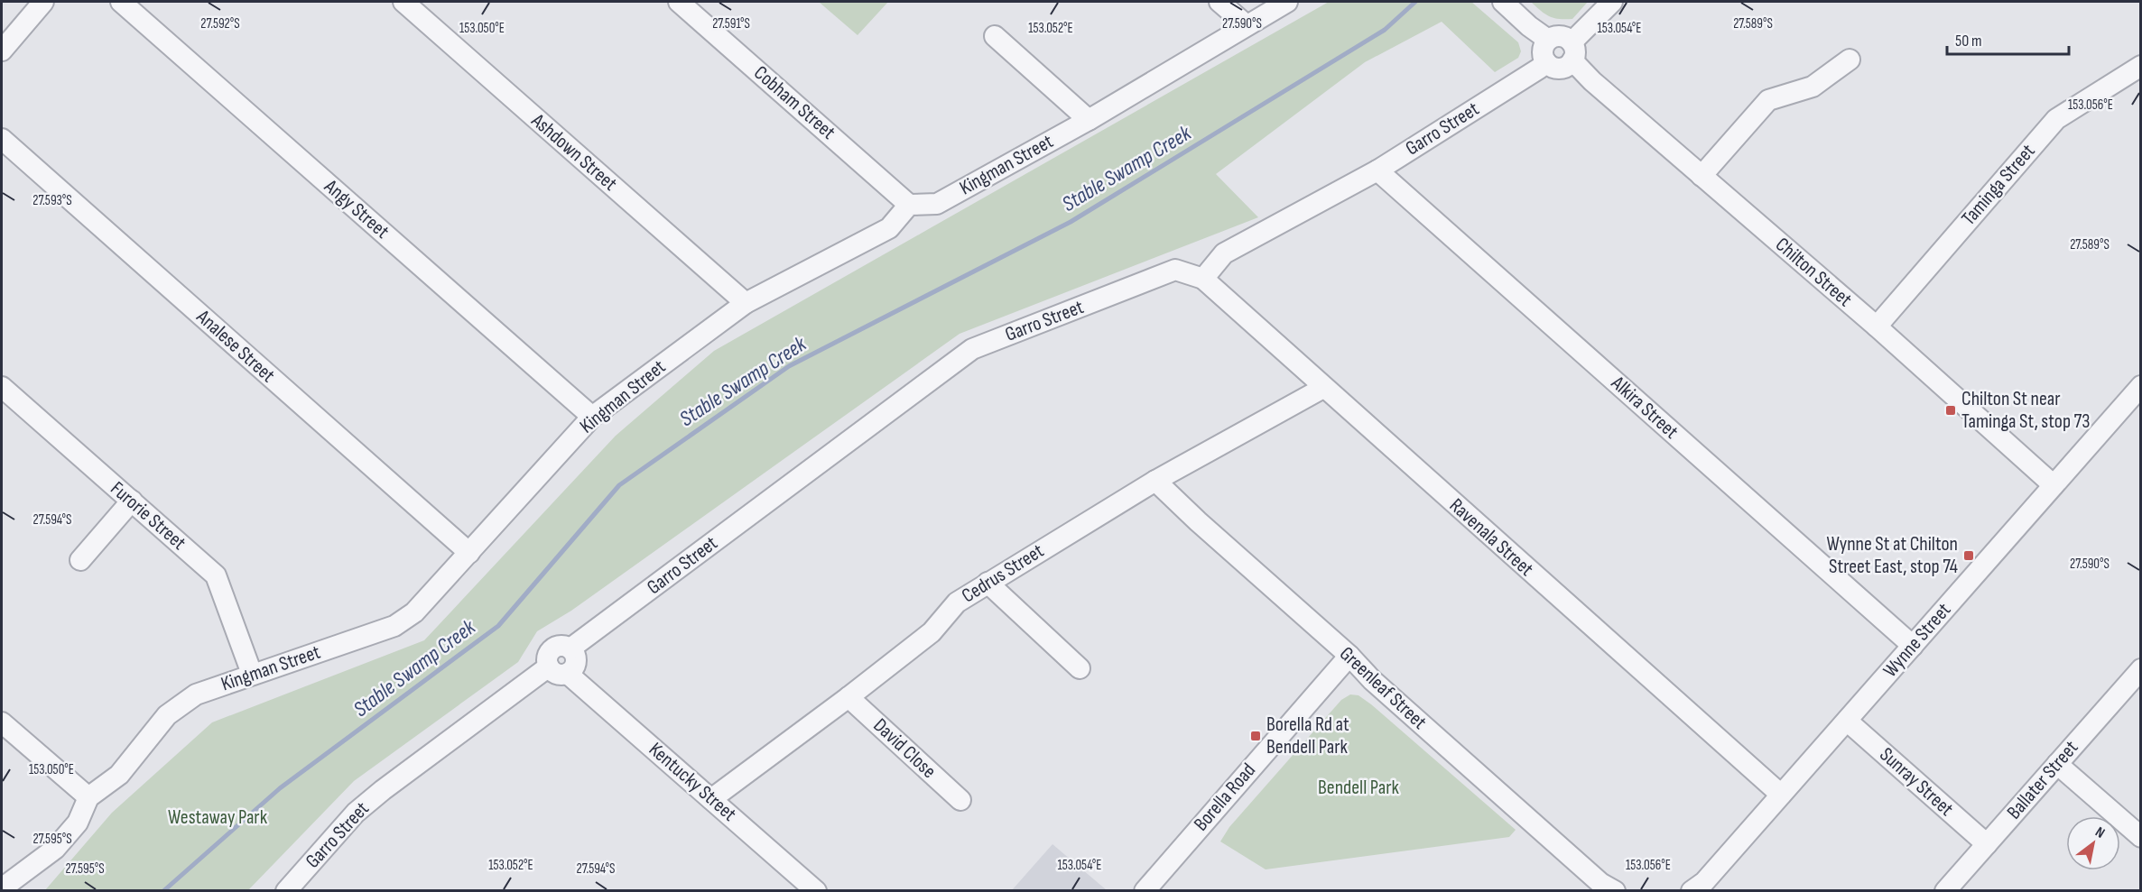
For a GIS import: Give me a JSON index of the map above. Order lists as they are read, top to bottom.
{
  "streets": {
    "street": [
      "Cobham Street",
      "Garro Street",
      "Ashdown Street",
      "Kingman Street",
      "Taminga Street",
      "Angy Street",
      "Chilton Street",
      "Analese Street",
      "Alkira Street",
      "Furorie Street",
      "Ravenala Street",
      "Cedrus Street",
      "Wynne Street",
      "Greenleaf Street",
      "David Close",
      "Ballater Street",
      "Kentucky Street",
      "Sunray Street",
      "Borella Road"
    ]
  },
  "crossings": [
    ["Cobham Street", "Kingman Street"],
    ["Garro Street", "Chilton Street"],
    ["Garro Street", "Alkira Street"],
    ["Garro Street", "Ravenala Street"],
    ["Garro Street", "Kentucky Street"],
    ["Ashdown Street", "Kingman Street"],
    ["Kingman Street", "Angy Street"],
    ["Kingman Street", "Analese Street"],
    ["Kingman Street", "Furorie Street"],
    ["Taminga Street", "Chilton Street"],
    ["Chilton Street", "Wynne Street"],
    ["Alkira Street", "Wynne Street"],
    ["Ravenala Street", "Cedrus Street"],
    ["Ravenala Street", "Wynne Street"],
    ["Cedrus Street", "Greenleaf Street"],
    ["Cedrus Street", "David Close"],
    ["Cedrus Street", "Kentucky Street"],
    ["Wynne Street", "Sunray Street"],
    ["Greenleaf Street", "Borella Road"],
    ["Ballater Street", "Sunray Street"]
  ],
  "water": ["Stable Swamp Creek"],
  "parks": ["Bendell Park", "Westaway Park"],
  "places": {
    "transit": ["Chilton St near Taminga St, stop 73", "Wynne St at Chilton Street East, stop 74", "Borella Rd at Bendell Park"]
  },
  "scale_bar": "50 m",
  "north": "top right",
  "coordinates": [
    "27.592°S",
    "27.590°S",
    "27.591°S",
    "27.589°S",
    "153.050°E",
    "153.052°E",
    "153.054°E",
    "153.056°E",
    "27.593°S",
    "27.594°S",
    "27.595°S"
  ]
}
